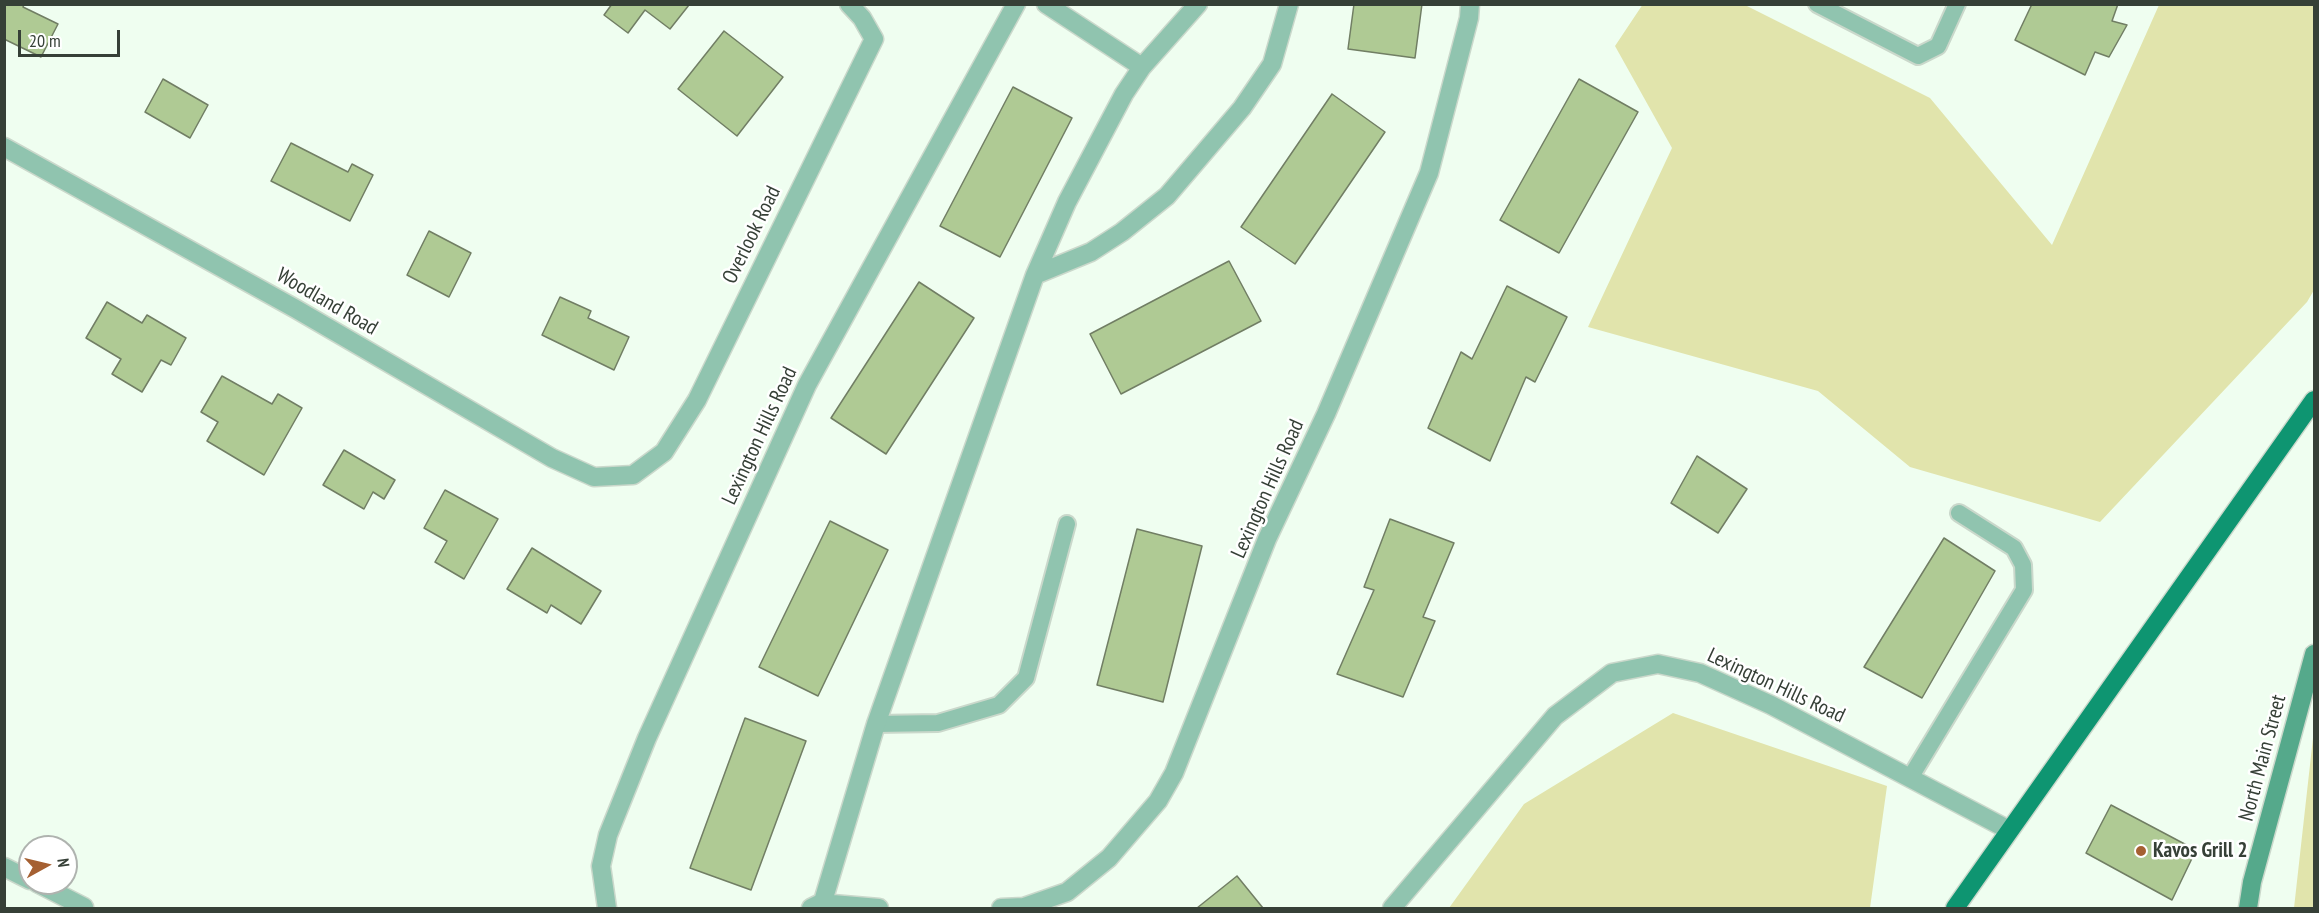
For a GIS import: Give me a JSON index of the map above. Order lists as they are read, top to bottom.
{
  "streets": {
    "street": [
      "Overlook Road",
      "Woodland Road",
      "Lexington Hills Road",
      "North Main Street"
    ]
  },
  "crossings": [
    ["Overlook Road", "Woodland Road"]
  ],
  "places": ["Kavos Grill 2"],
  "scale_bar": "20 m",
  "north": "right"
}
